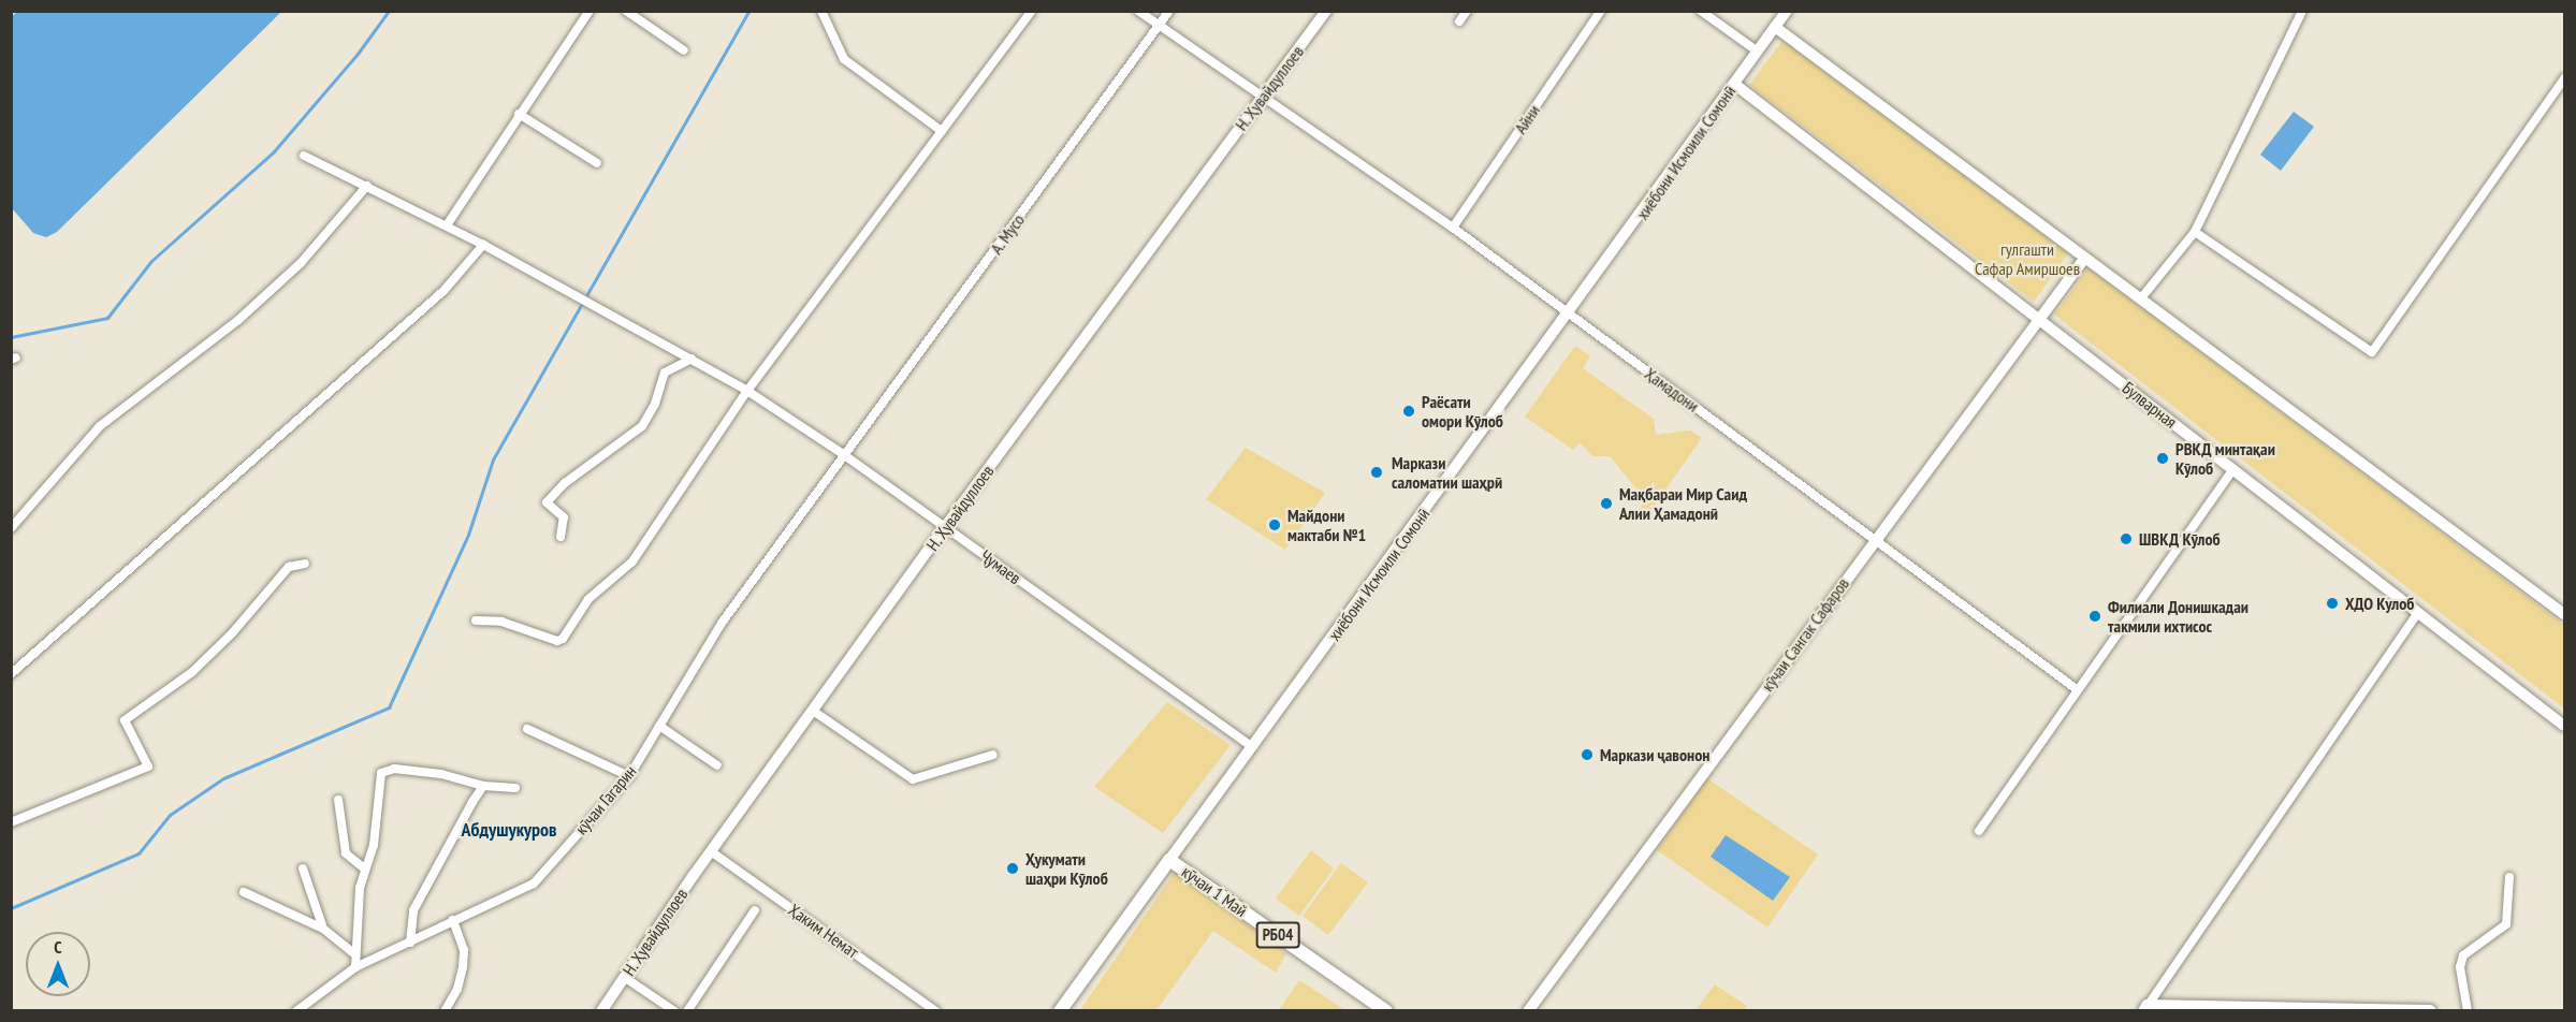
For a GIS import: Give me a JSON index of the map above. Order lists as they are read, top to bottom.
{
  "streets": {
    "main road": ["хиёбони Исмоили Сомонӣ", "кӯчаи 1 Май", "РБ04"],
    "street": [
      "Н. Ҳувайдуллоев",
      "Айни",
      "А. Мусо",
      "Ҳамадони",
      "Булварная",
      "Ҷумаев",
      "кӯчаи Сангак Сафаров",
      "кӯчаи Гагарин",
      "Ҳаким Немат"
    ]
  },
  "crossings": [
    ["Н. Ҳувайдуллоев", "Ҳамадони"],
    ["Н. Ҳувайдуллоев", "Ҷумаев"],
    ["Н. Ҳувайдуллоев", "Ҳаким Немат"],
    ["Айни", "Ҳамадони"],
    ["хиёбони Исмоили Сомонӣ", "Ҳамадони"],
    ["хиёбони Исмоили Сомонӣ", "Булварная"],
    ["хиёбони Исмоили Сомонӣ", "Ҷумаев"],
    ["хиёбони Исмоили Сомонӣ", "кӯчаи 1 Май"],
    ["А. Мусо", "Ҳамадони"],
    ["А. Мусо", "Ҷумаев"],
    ["А. Мусо", "кӯчаи Гагарин"],
    ["Ҳамадони", "кӯчаи Сангак Сафаров"],
    ["Булварная", "кӯчаи Сангак Сафаров"],
    ["Ҷумаев", "кӯчаи Гагарин"]
  ],
  "districts": ["Абдушукуров"],
  "parks": ["гулгашти Сафар Амиршоев"],
  "places": [
    "Раёсати омори Кӯлоб",
    "РВКД минтақаи Кӯлоб",
    "Маркази саломатии шаҳрӣ",
    "Мақбараи Мир Саид Алии Ҳамадонӣ",
    "Майдони мактаби №1",
    "ШВКД Кӯлоб",
    "ХДО Кулоб",
    "Филиали Донишкадаи такмили ихтисос",
    "Маркази ҷавонон",
    "Ҳукумати шаҳри Кӯлоб"
  ],
  "north": "top"
}
